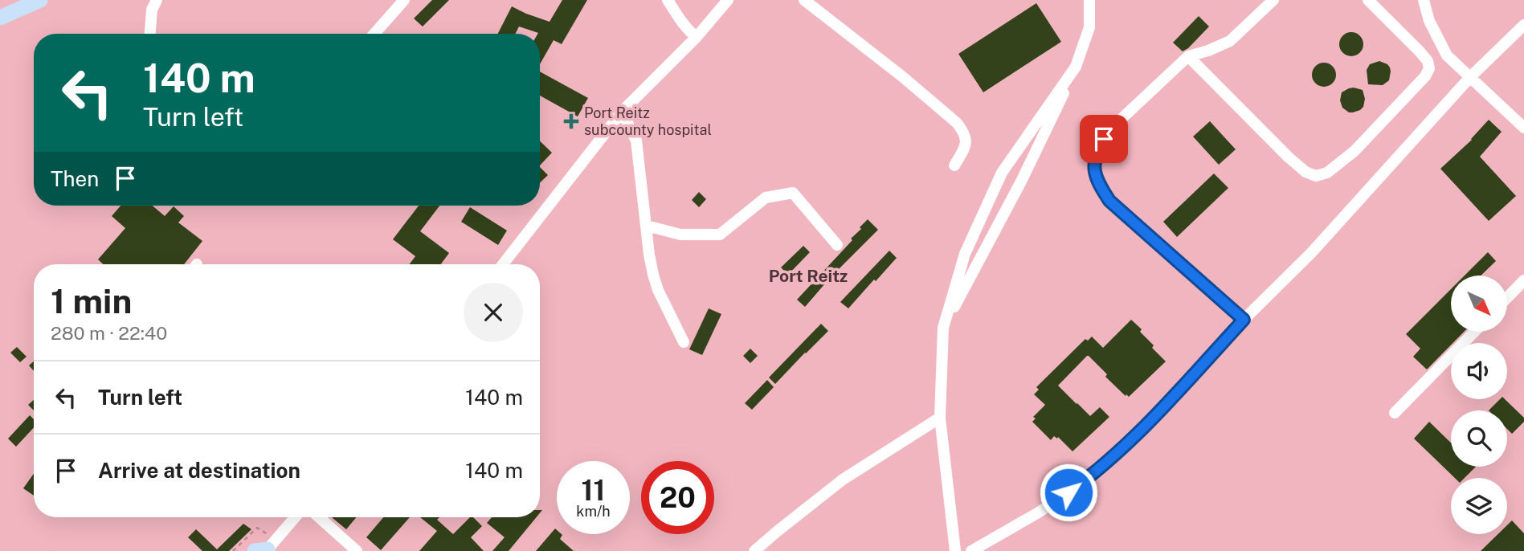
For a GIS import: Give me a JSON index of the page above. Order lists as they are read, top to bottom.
{
  "districts": ["Port Reitz"],
  "places": {
    "health": ["Port Reitz subcounty hospital"]
  },
  "north": "bottom right",
  "page": {
    "turn": ["140 m", "Turn left"],
    "then": "Then",
    "heading": ["1 min", "280 m · 22:40"],
    "list": [
      {
        "name": "Turn left",
        "value": "140 m"
      },
      {
        "name": "Arrive at destination",
        "value": "140 m"
      }
    ],
    "speed": "11 km/h",
    "limit": "20"
  }
}
